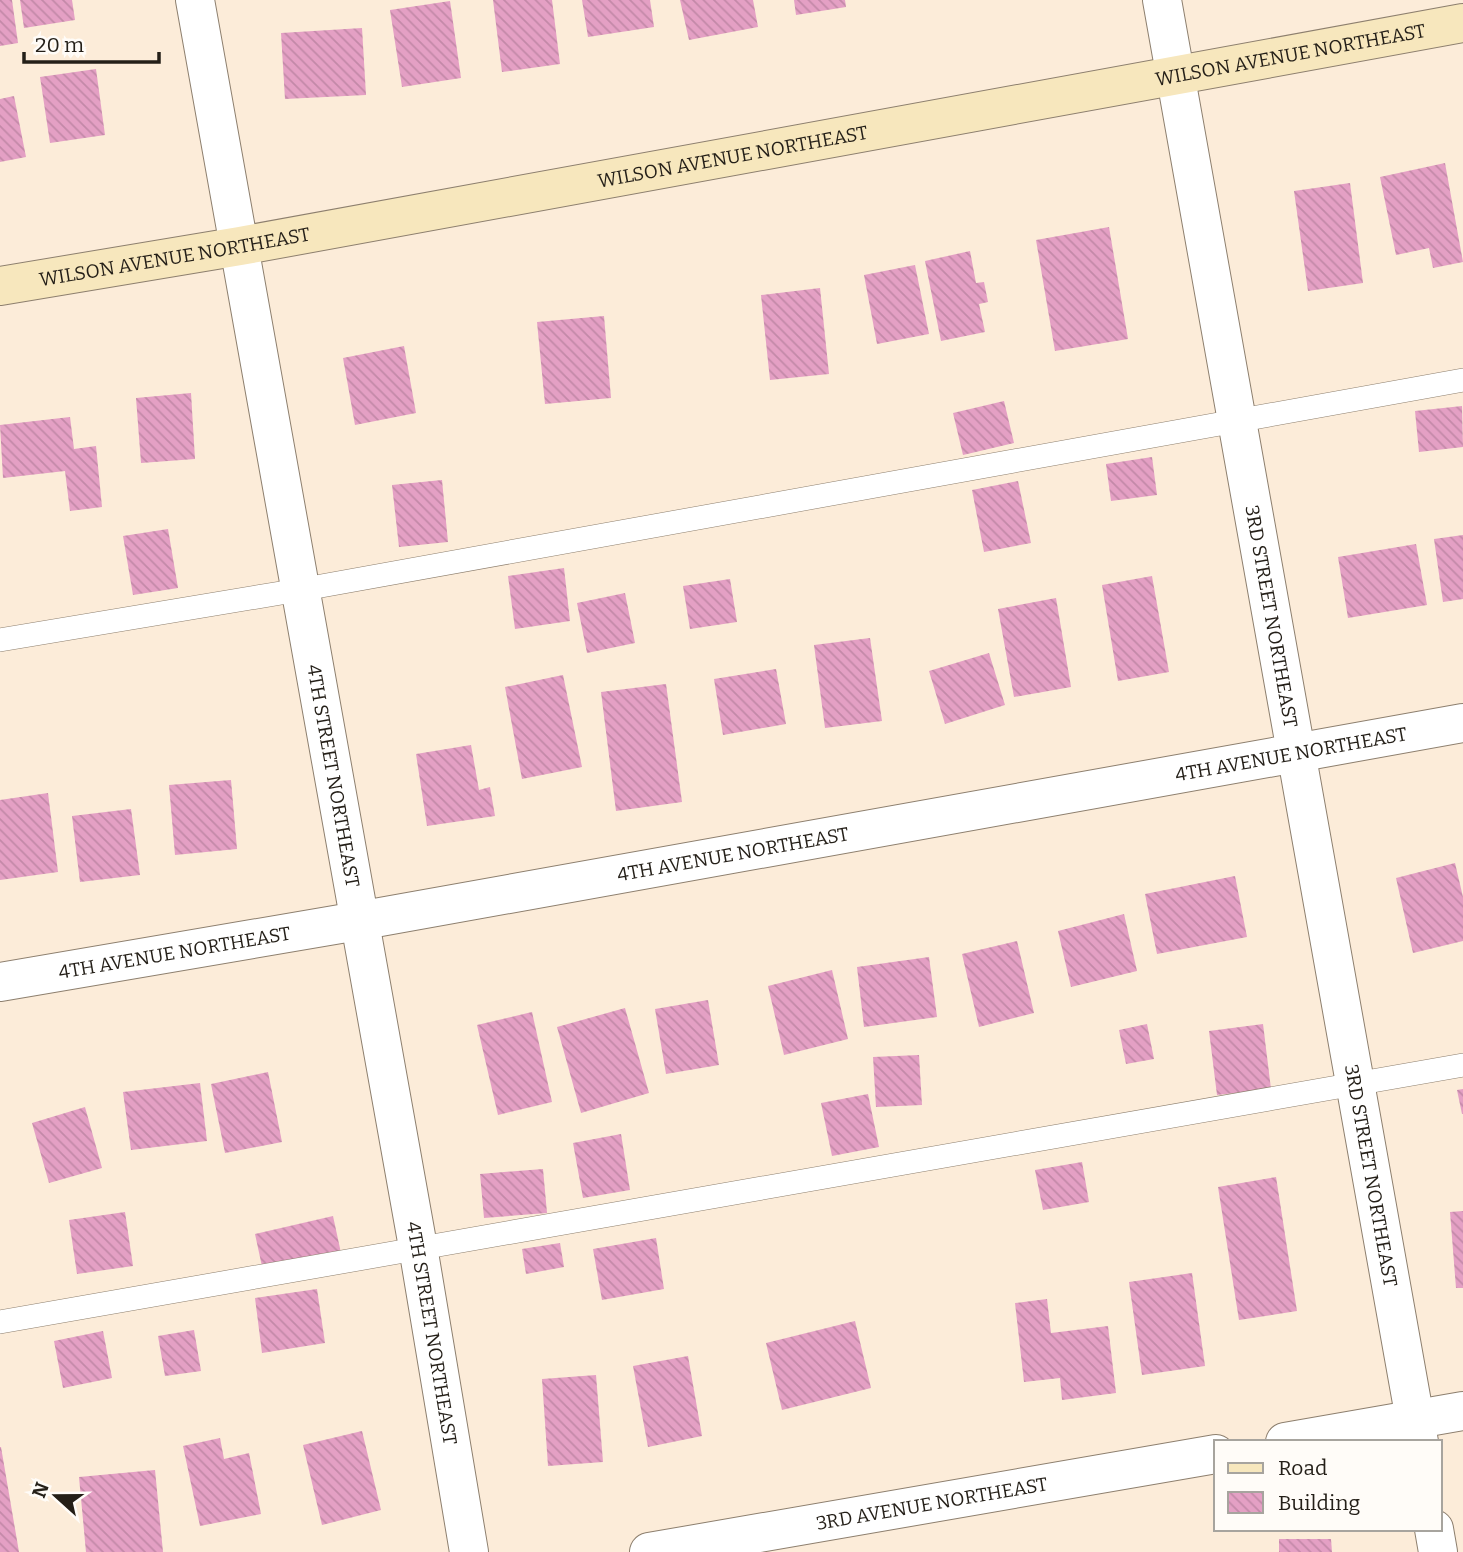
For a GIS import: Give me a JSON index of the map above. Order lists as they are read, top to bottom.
{
  "streets": {
    "street": [
      "WILSON AVENUE NORTHEAST",
      "3RD STREET NORTHEAST",
      "4TH AVENUE NORTHEAST",
      "4TH STREET NORTHEAST",
      "3RD AVENUE NORTHEAST"
    ]
  },
  "crossings": [
    ["WILSON AVENUE NORTHEAST", "3RD STREET NORTHEAST"],
    ["WILSON AVENUE NORTHEAST", "4TH STREET NORTHEAST"],
    ["3RD STREET NORTHEAST", "4TH AVENUE NORTHEAST"],
    ["4TH AVENUE NORTHEAST", "4TH STREET NORTHEAST"]
  ],
  "legend": ["Road", "Building"],
  "scale_bar": "20 m",
  "north": "left"
}
